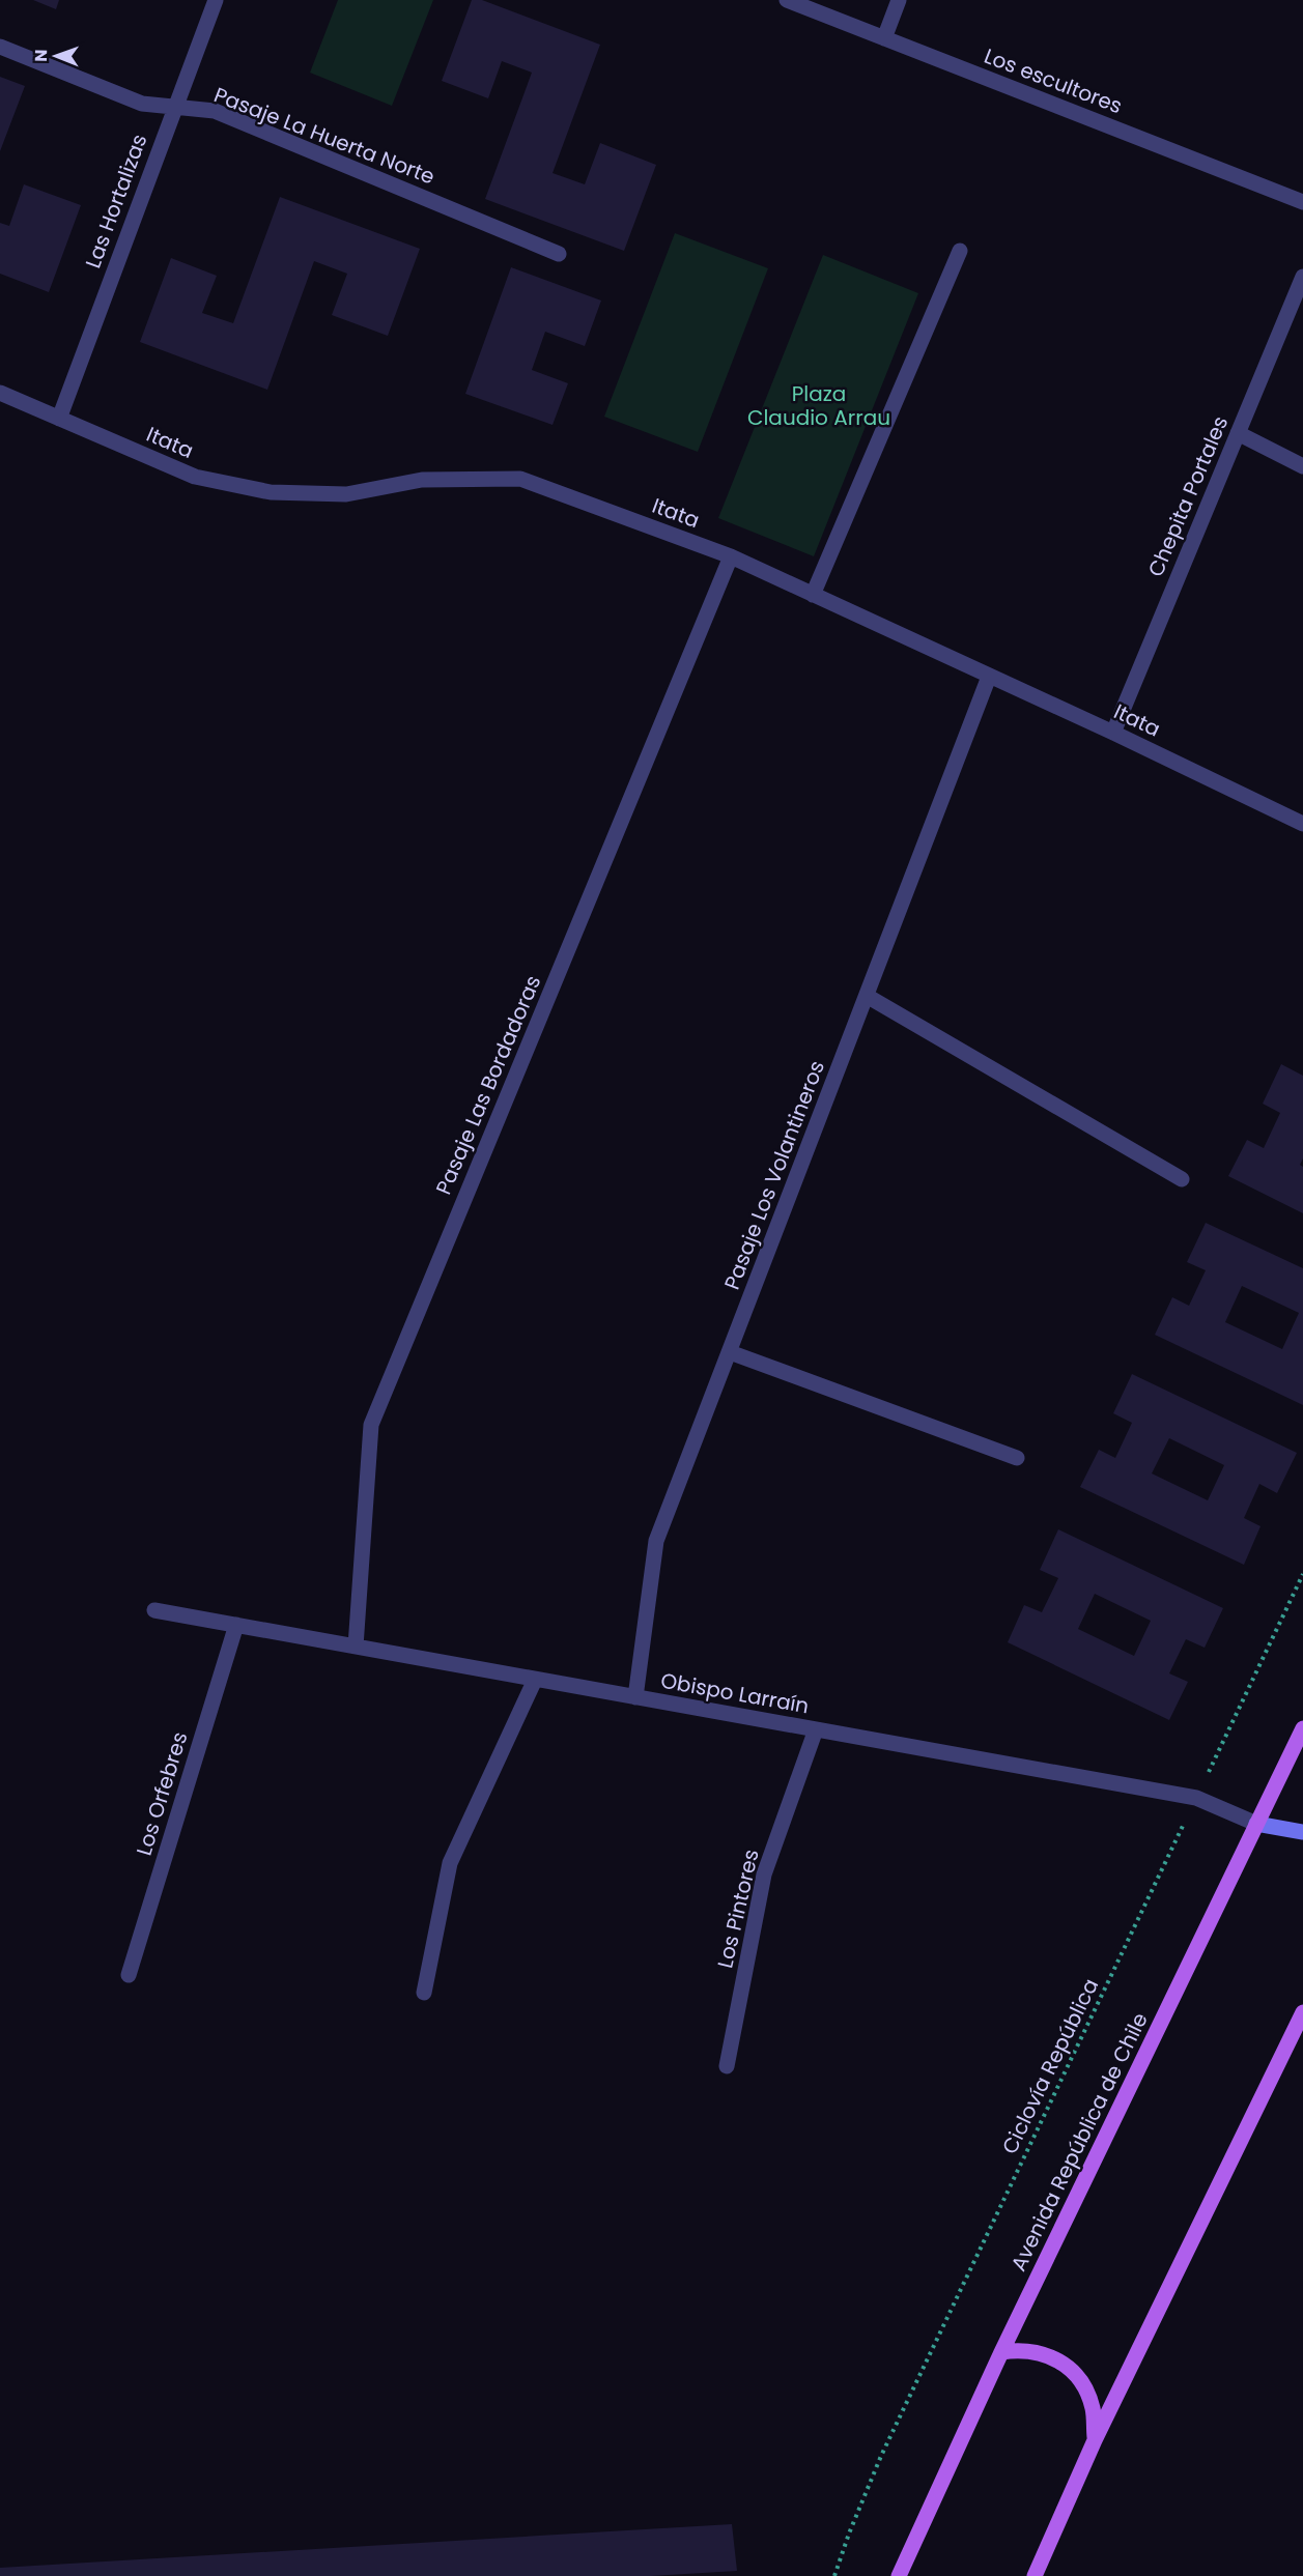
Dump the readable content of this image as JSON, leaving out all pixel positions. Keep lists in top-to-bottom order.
{
  "streets": {
    "main road": ["Avenida República de Chile"],
    "street": [
      "Los escultores",
      "Pasaje La Huerta Norte",
      "Las Hortalizas",
      "Itata",
      "Chepita Portales",
      "Pasaje Las Bordadoras",
      "Pasaje Los Volantineros",
      "Obispo Larraín",
      "Los Orfebres",
      "Los Pintores"
    ],
    "path": ["Ciclovía República"]
  },
  "crossings": [
    ["Pasaje La Huerta Norte", "Las Hortalizas"],
    ["Las Hortalizas", "Itata"],
    ["Itata", "Chepita Portales"],
    ["Itata", "Pasaje Las Bordadoras"],
    ["Itata", "Pasaje Los Volantineros"],
    ["Pasaje Las Bordadoras", "Obispo Larraín"],
    ["Pasaje Los Volantineros", "Obispo Larraín"],
    ["Obispo Larraín", "Los Orfebres"],
    ["Obispo Larraín", "Los Pintores"],
    ["Obispo Larraín", "Ciclovía República"],
    ["Obispo Larraín", "Avenida República de Chile"]
  ],
  "parks": ["Plaza Claudio Arrau"],
  "north": "left"
}
